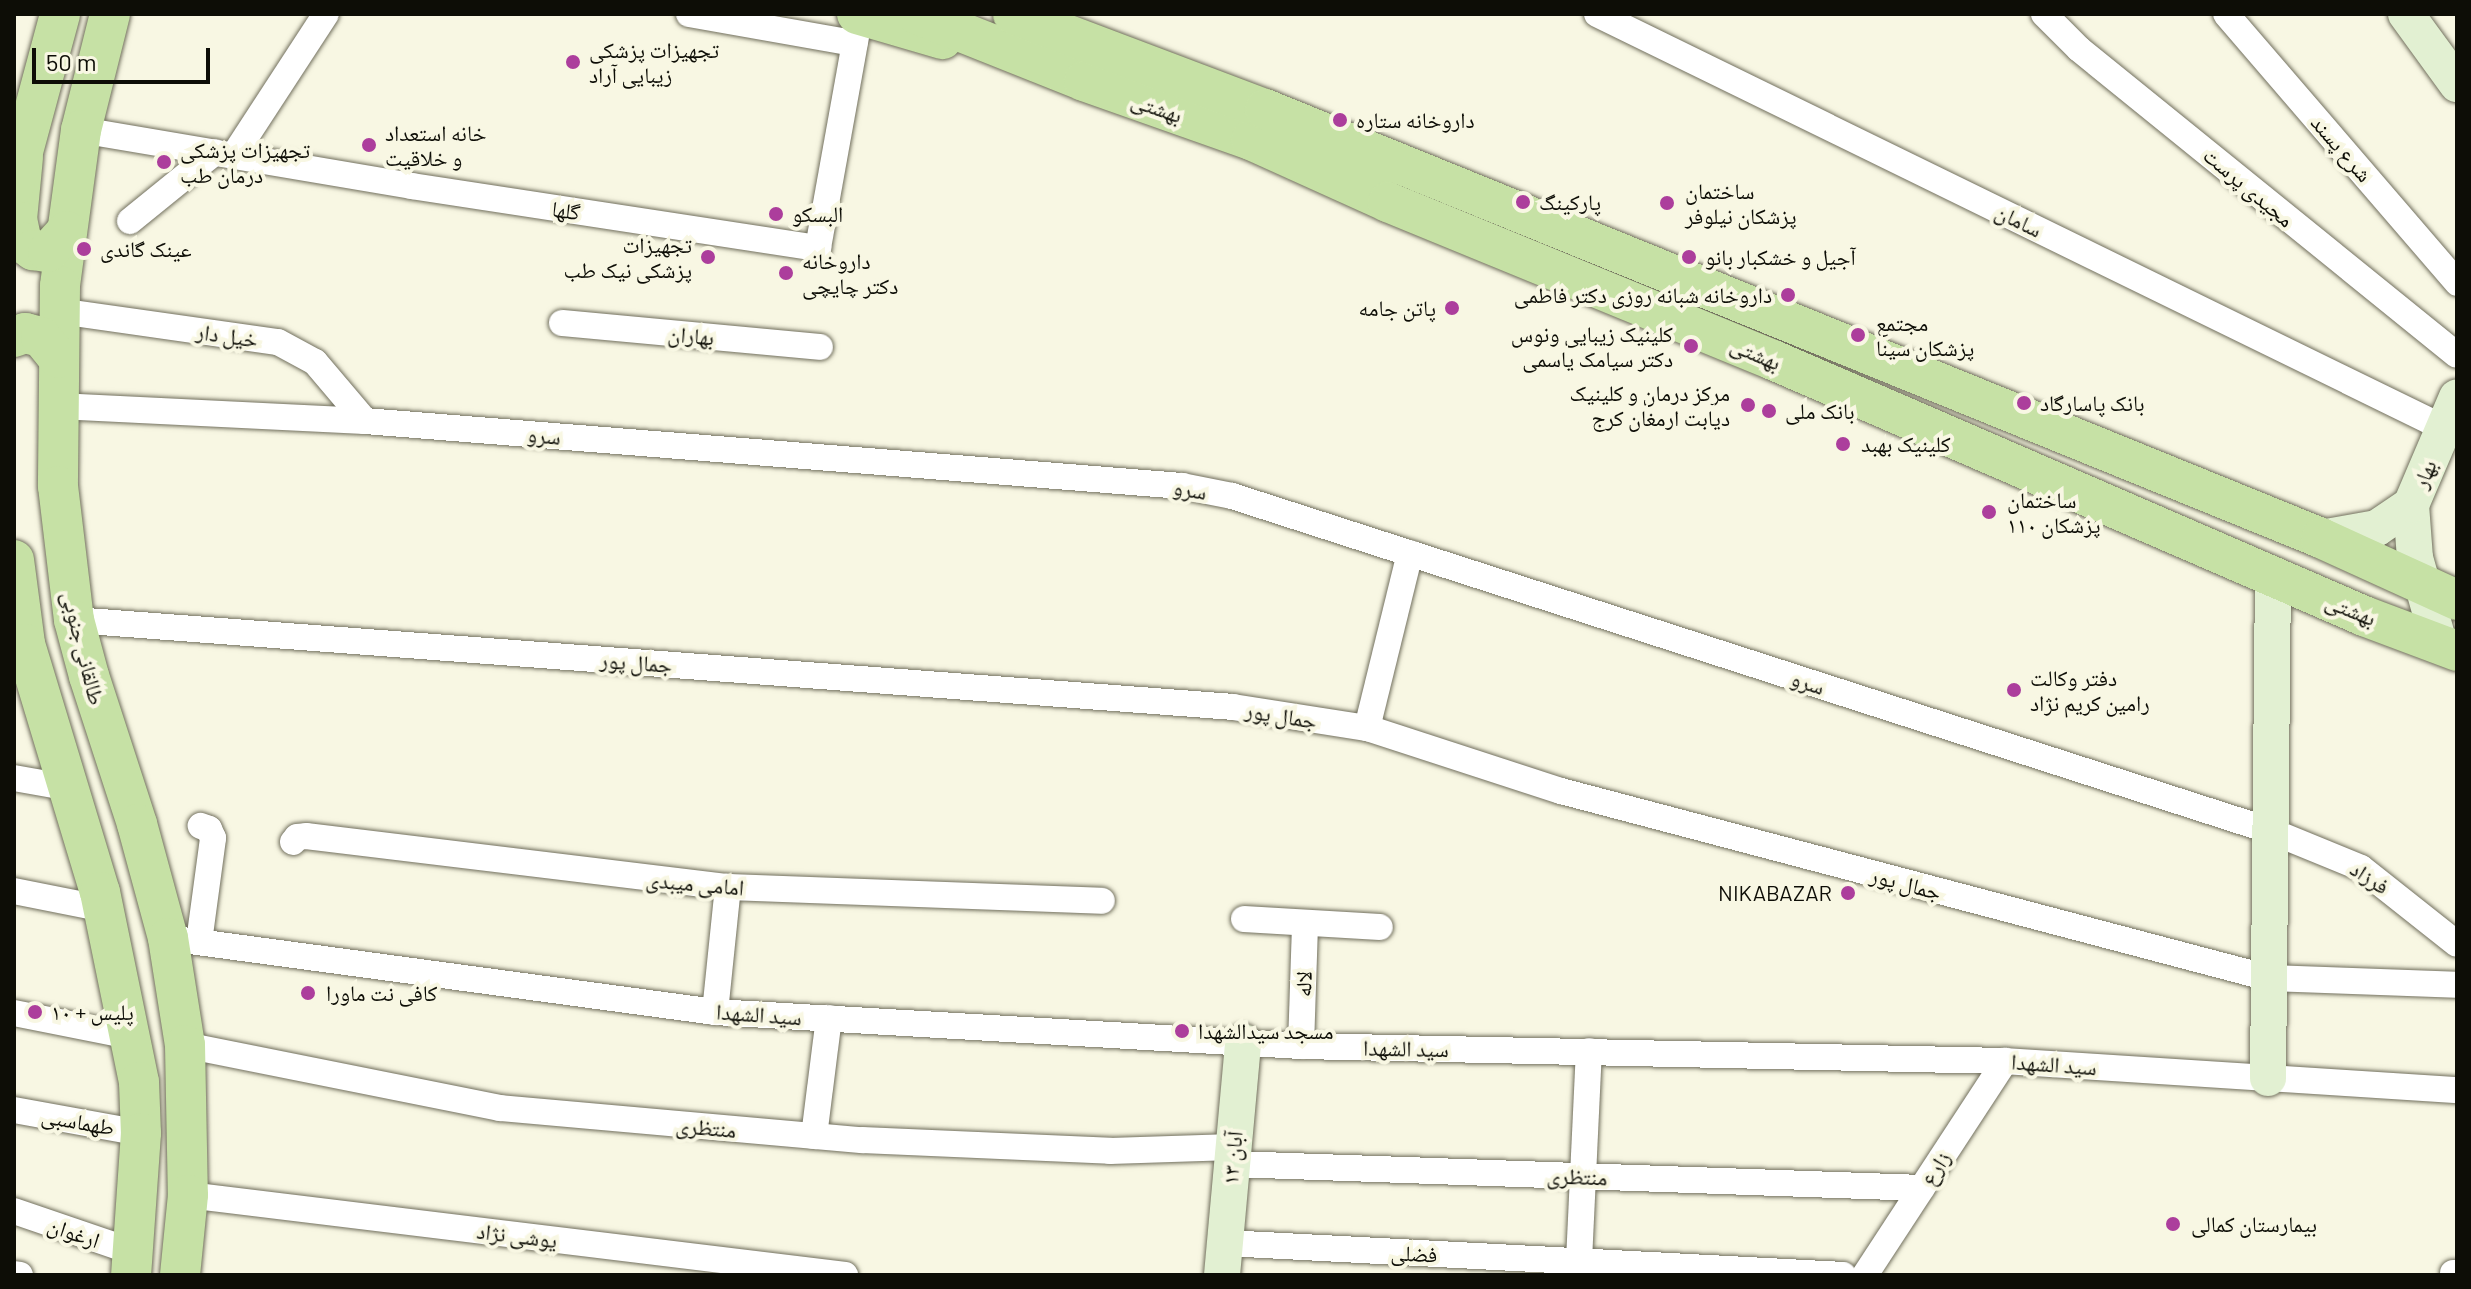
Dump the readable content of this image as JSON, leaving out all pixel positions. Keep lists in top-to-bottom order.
{
  "streets": {
    "main road": ["بهشتى", "طالقانی جنوبی"],
    "street": [
      "شرع پسند",
      "مجیدی پرست",
      "گلها",
      "سامان",
      "خیل دار",
      "بهاران",
      "سرو",
      "بهار",
      "جمال پور",
      "فرزاد",
      "امامی میبدی",
      "لاله",
      "سید الشهدا",
      "طهماسبی",
      "منتظری",
      "۱۳ آبان",
      "زارع",
      "ارغوان",
      "یوشی نژاد",
      "فضلی"
    ]
  },
  "crossings": [
    ["بهشتى", "بهار"],
    ["گلها", "طالقانی جنوبی"],
    ["سامان", "بهار"],
    ["خیل دار", "سرو"],
    ["خیل دار", "طالقانی جنوبی"],
    ["سرو", "طالقانی جنوبی"],
    ["سرو", "فرزاد"],
    ["طالقانی جنوبی", "جمال پور"],
    ["طالقانی جنوبی", "سید الشهدا"],
    ["طالقانی جنوبی", "منتظری"],
    ["طالقانی جنوبی", "یوشی نژاد"],
    ["لاله", "سید الشهدا"],
    ["سید الشهدا", "۱۳ آبان"],
    ["سید الشهدا", "زارع"],
    ["منتظری", "۱۳ آبان"],
    ["منتظری", "زارع"],
    ["۱۳ آبان", "فضلی"]
  ],
  "places": [
    "تجهیزات پزشکی زیبایی آراد",
    "داروخانه ستاره",
    "خانه استعداد و خلاقیت",
    "تجهیزات پزشکی درمان طب",
    "پارکینگ",
    "ساختمان پزشکان نیلوفر",
    "البسکو",
    "عینک گاندی",
    "تجهیزات پزشکی نیک‌ طب",
    "آجیل و خشکبار بانو",
    "داروخانه دکتر چایچی",
    "داروخانه شبانه روزی دکتر فاطمی",
    "پاتن جامه",
    "مجتمع پزشکان سینا",
    "کلینیک زیبایی ونوس دکتر سیامک یاسمی",
    "بانک پاسارگاد",
    "مرکز درمان و کلینیک دیابت ارمغان کرج",
    "بانک ملی",
    "کلینیک بهبد",
    "ساختمان پزشکان ۱۱۰",
    "دفتر وکالت رامین کریم نژاد",
    "NIKABAZAR",
    "کافی نت ماورا",
    "پلیس + ۱۰",
    "مسجد سیدالشهدا",
    "بیمارستان کمالی"
  ],
  "scale_bar": "50 m"
}
